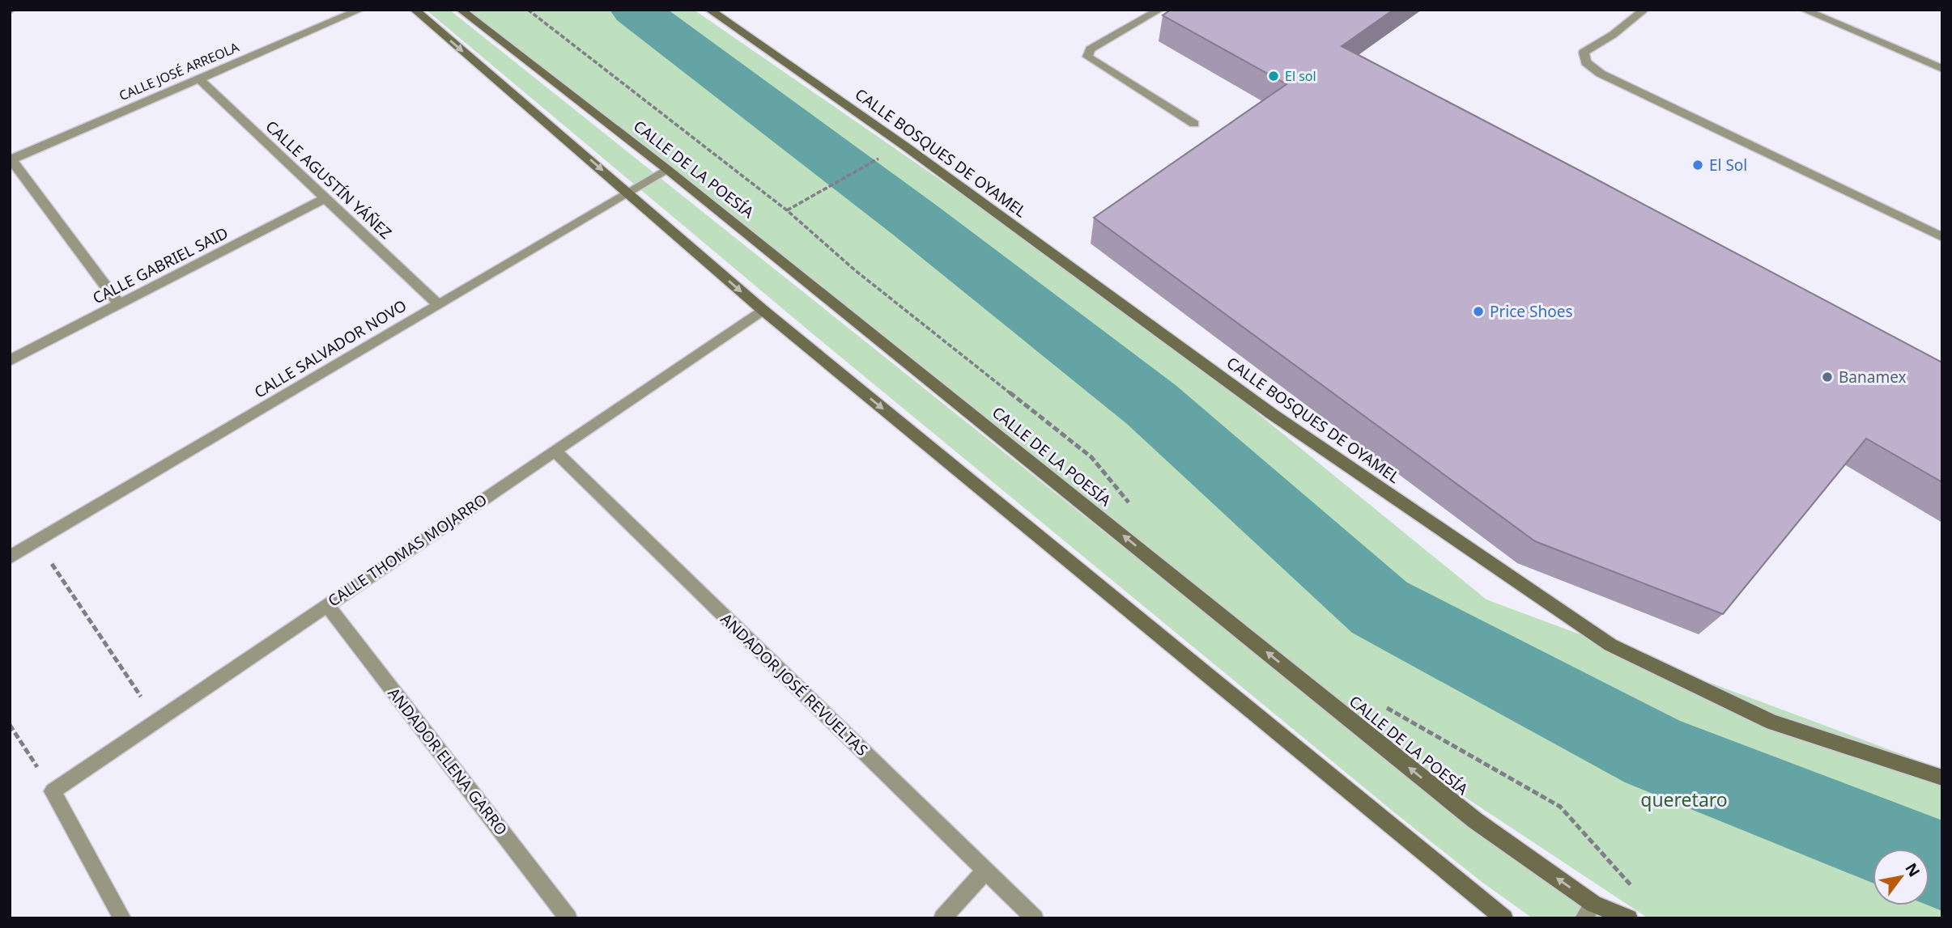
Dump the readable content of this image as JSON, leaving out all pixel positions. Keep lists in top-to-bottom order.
{
  "streets": {
    "street": [
      "CALLE JOSÉ ARREOLA",
      "CALLE BOSQUES DE OYAMEL",
      "CALLE DE LA POESÍA",
      "CALLE AGUSTÍN YÁÑEZ",
      "CALLE GABRIEL SAID",
      "CALLE SALVADOR NOVO",
      "CALLE THOMAS MOJARRO",
      "ANDADOR JOSÉ REVUELTAS",
      "ANDADOR ELENA GARRO"
    ]
  },
  "crossings": [
    ["CALLE JOSÉ ARREOLA", "CALLE AGUSTÍN YÁÑEZ"],
    ["CALLE DE LA POESÍA", "CALLE SALVADOR NOVO"],
    ["CALLE AGUSTÍN YÁÑEZ", "CALLE GABRIEL SAID"],
    ["CALLE AGUSTÍN YÁÑEZ", "CALLE SALVADOR NOVO"],
    ["CALLE THOMAS MOJARRO", "ANDADOR JOSÉ REVUELTAS"],
    ["CALLE THOMAS MOJARRO", "ANDADOR ELENA GARRO"]
  ],
  "parks": ["queretaro"],
  "places": [
    "El sol",
    "El Sol",
    "Price Shoes",
    "Banamex"
  ],
  "north": "top right"
}
